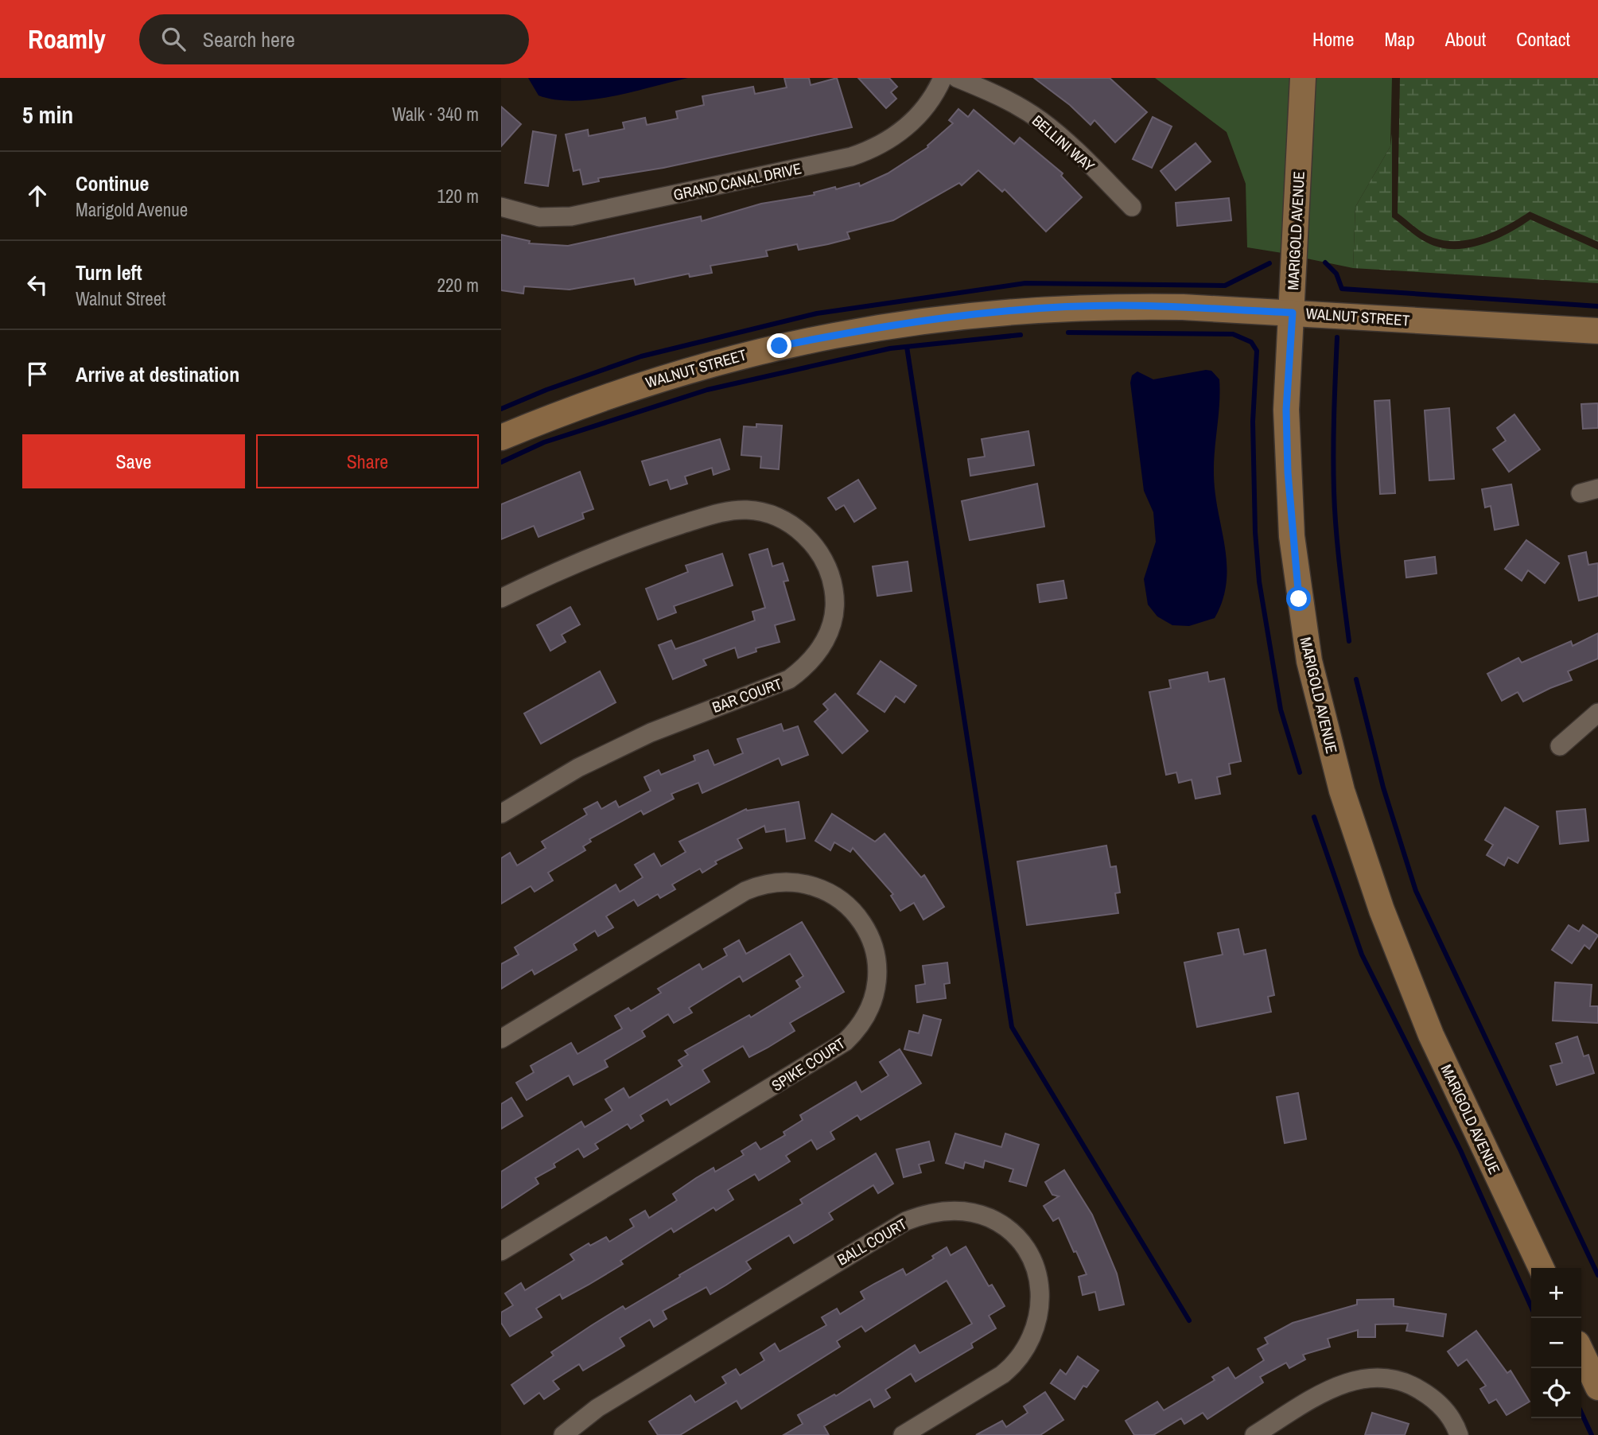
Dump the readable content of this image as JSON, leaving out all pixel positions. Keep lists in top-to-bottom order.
{
  "streets": {
    "main road": ["MARIGOLD AVENUE", "WALNUT STREET"],
    "street": [
      "BELLINI WAY",
      "GRAND CANAL DRIVE",
      "BAR COURT",
      "SPIKE COURT",
      "BALL COURT"
    ]
  },
  "crossings": [
    ["MARIGOLD AVENUE", "WALNUT STREET"]
  ],
  "page": {
    "header": "Roamly",
    "search": "Search here",
    "nav": [
      "Home",
      "Map",
      "About",
      "Contact"
    ],
    "heading": ["5 min", "Walk · 340 m"],
    "list": [
      ["Continue", "Marigold Avenue", "120 m"],
      ["Turn left", "Walnut Street", "220 m"],
      "Arrive at destination"
    ],
    "buttons": ["Save", "Share"],
    "map_buttons": ["+", "−"]
  }
}
